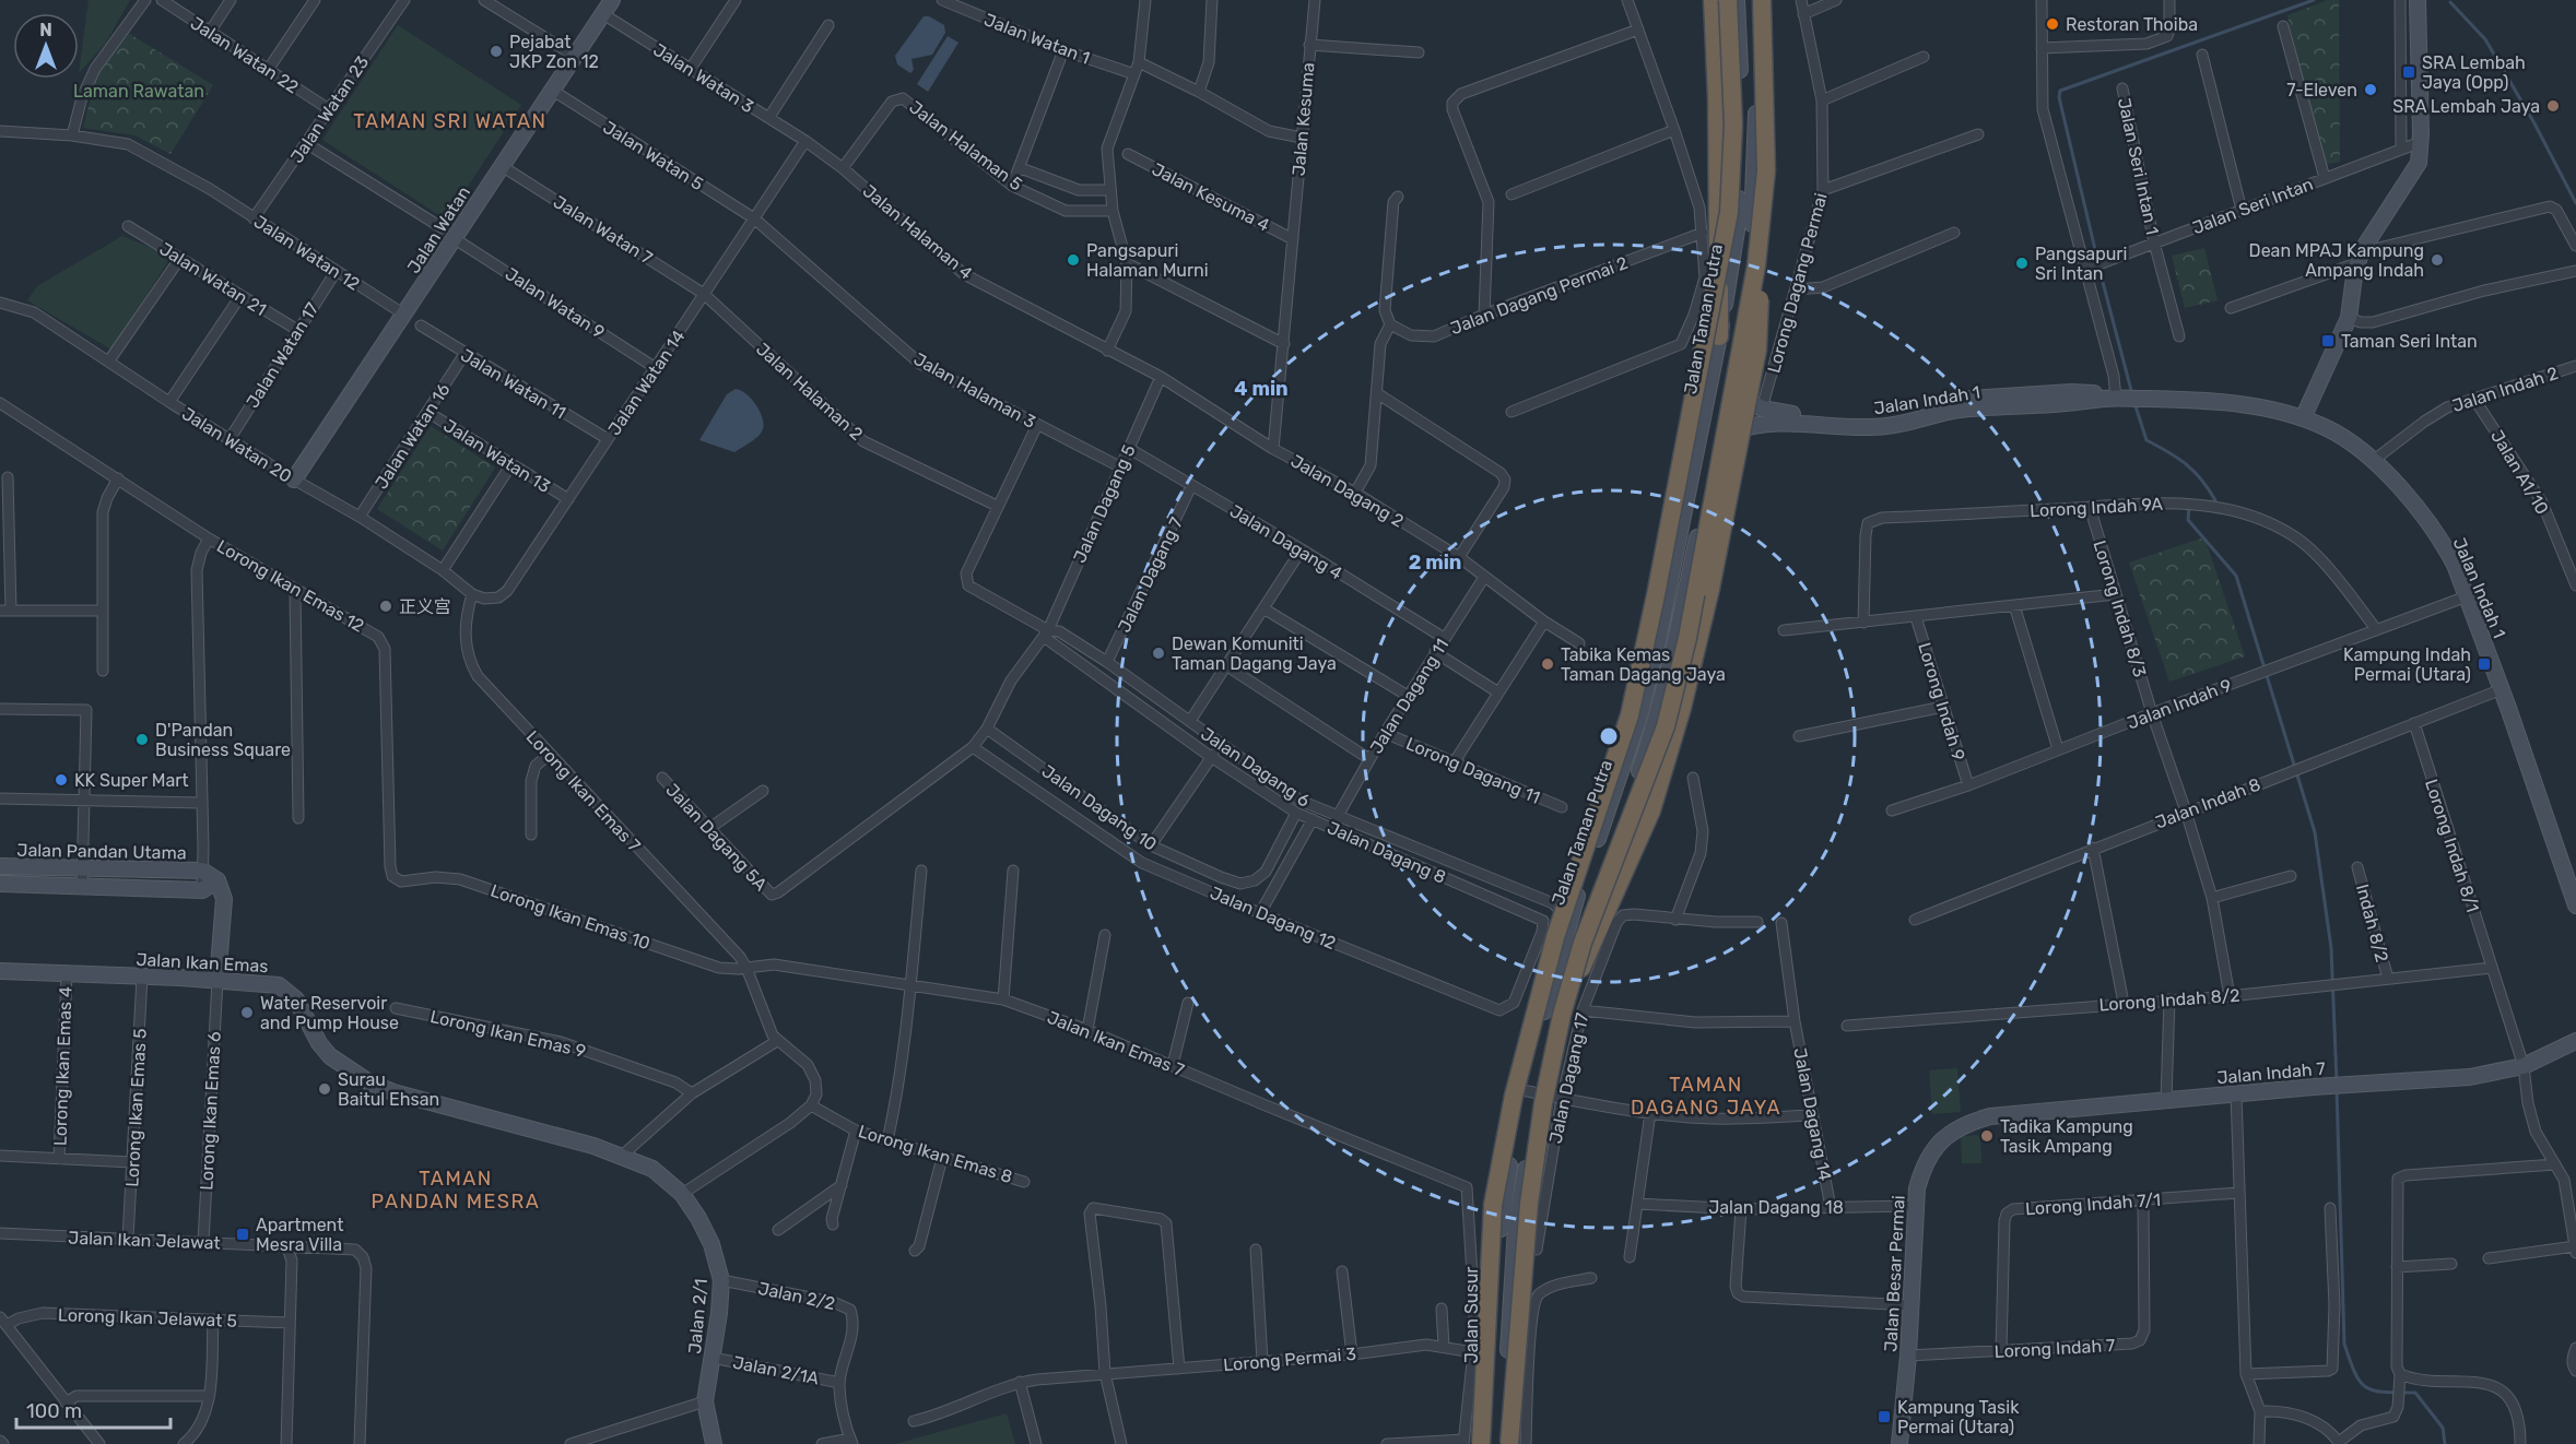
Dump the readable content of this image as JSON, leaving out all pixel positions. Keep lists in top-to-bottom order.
{
  "streets": {
    "street": [
      "Jalan Watan 1",
      "Jalan Watan 22",
      "Jalan Watan 3",
      "Jalan Watan 23",
      "Jalan Kesuma",
      "Jalan Halaman 5",
      "Jalan Watan 5",
      "Jalan Seri Intan 1",
      "Jalan Kesuma 4",
      "Jalan Seri Intan",
      "Jalan Watan",
      "Jalan Watan 7",
      "Jalan Halaman 4",
      "Jalan Watan 12",
      "Jalan Watan 21",
      "Lorong Dagang Permai",
      "Jalan Dagang Permai 2",
      "Jalan Watan 9",
      "Jalan Taman Putra",
      "Jalan Watan 17",
      "Jalan Watan 14",
      "Jalan Watan 11",
      "Jalan Indah 2",
      "Jalan Halaman 3",
      "Jalan Halaman 2",
      "Jalan Indah 1",
      "Jalan Watan 16",
      "Jalan Watan 20",
      "Jalan Watan 13",
      "Jalan A1/10",
      "Jalan Dagang 2",
      "Jalan Dagang 5",
      "Lorong Indah 9A",
      "Jalan Dagang 4",
      "Jalan Dagang 7",
      "Lorong Ikan Emas 12",
      "Lorong Indah 8/3",
      "Jalan Dagang 11",
      "Lorong Indah 9",
      "Jalan Indah 9",
      "Jalan Dagang 6",
      "Lorong Dagang 11",
      "Lorong Ikan Emas 7",
      "Jalan Indah 8",
      "Jalan Dagang 10",
      "Jalan Dagang 5A",
      "Lorong Indah 8/1",
      "Jalan Pandan Utama",
      "Jalan Dagang 8",
      "Lorong Ikan Emas 10",
      "Jalan Dagang 12",
      "Indah 8/2",
      "Jalan Ikan Emas",
      "Lorong Indah 8/2",
      "Lorong Ikan Emas 9",
      "Jalan Ikan Emas 7",
      "Lorong Ikan Emas 4",
      "Jalan Indah 7",
      "Jalan Dagang 17",
      "Lorong Ikan Emas 5",
      "Lorong Ikan Emas 6",
      "Jalan Dagang 14",
      "Lorong Ikan Emas 8",
      "Lorong Indah 7/1",
      "Jalan Dagang 18",
      "Jalan Ikan Jelawat",
      "Jalan Besar Permai",
      "Jalan 2/2",
      "Jalan Susur",
      "Jalan 2/1",
      "Lorong Ikan Jelawat 5",
      "Lorong Indah 7",
      "Lorong Permai 3",
      "Jalan 2/1A"
    ]
  },
  "crossings": [
    ["Jalan Watan 22", "Jalan Watan 23"],
    ["Jalan Watan 3", "Jalan Watan"],
    ["Jalan Watan 3", "Jalan Halaman 4"],
    ["Jalan Watan 3", "Jalan Watan 14"],
    ["Jalan Watan 23", "Jalan Watan 12"],
    ["Jalan Watan 23", "Jalan Watan 9"],
    ["Jalan Kesuma", "Jalan Kesuma 4"],
    ["Jalan Kesuma", "Jalan Dagang 2"],
    ["Jalan Halaman 5", "Jalan Halaman 4"],
    ["Jalan Watan 5", "Jalan Watan"],
    ["Jalan Watan 5", "Jalan Watan 14"],
    ["Jalan Watan 5", "Jalan Halaman 3"],
    ["Jalan Seri Intan 1", "Jalan Seri Intan"],
    ["Jalan Watan", "Jalan Watan 7"],
    ["Jalan Watan", "Jalan Watan 12"],
    ["Jalan Watan", "Jalan Watan 9"],
    ["Jalan Watan", "Jalan Watan 20"],
    ["Jalan Watan 7", "Jalan Watan 14"],
    ["Jalan Watan 7", "Jalan Halaman 2"],
    ["Jalan Halaman 4", "Jalan Watan 14"],
    ["Jalan Halaman 4", "Jalan Dagang 2"],
    ["Jalan Watan 12", "Jalan Watan 17"],
    ["Jalan Watan 21", "Jalan Watan 17"],
    ["Lorong Dagang Permai", "Jalan Indah 1"],
    ["Jalan Watan 9", "Jalan Watan 14"],
    ["Jalan Taman Putra", "Jalan Indah 1"],
    ["Jalan Watan 17", "Jalan Watan 20"],
    ["Jalan Watan 14", "Jalan Watan 11"],
    ["Jalan Watan 14", "Jalan Halaman 3"],
    ["Jalan Watan 14", "Jalan Halaman 2"],
    ["Jalan Watan 14", "Jalan Watan 20"],
    ["Jalan Watan 14", "Jalan Watan 13"],
    ["Jalan Watan 14", "Lorong Ikan Emas 7"],
    ["Jalan Watan 11", "Jalan Watan 16"],
    ["Jalan Indah 2", "Jalan Indah 1"],
    ["Jalan Indah 2", "Jalan A1/10"],
    ["Jalan Halaman 3", "Jalan Dagang 5"],
    ["Jalan Indah 1", "Jalan Indah 9"],
    ["Jalan Indah 1", "Jalan Indah 8"],
    ["Jalan Watan 16", "Jalan Watan 20"],
    ["Jalan Watan 16", "Jalan Watan 13"],
    ["Jalan Watan 20", "Lorong Ikan Emas 7"],
    ["Jalan Dagang 2", "Jalan Dagang 5"],
    ["Jalan Dagang 2", "Jalan Dagang 11"],
    ["Jalan Dagang 5", "Jalan Dagang 4"],
    ["Jalan Dagang 5", "Jalan Dagang 6"],
    ["Jalan Dagang 5", "Jalan Dagang 8"],
    ["Lorong Indah 9A", "Lorong Indah 8/3"],
    ["Lorong Indah 9A", "Lorong Indah 9"],
    ["Lorong Indah 9A", "Jalan Indah 9"],
    ["Jalan Dagang 4", "Jalan Dagang 7"],
    ["Jalan Dagang 4", "Jalan Dagang 11"],
    ["Jalan Dagang 7", "Jalan Dagang 6"],
    ["Lorong Ikan Emas 12", "Lorong Ikan Emas 10"],
    ["Lorong Indah 8/3", "Lorong Indah 9"],
    ["Lorong Indah 8/3", "Jalan Indah 9"],
    ["Lorong Indah 8/3", "Jalan Indah 8"],
    ["Lorong Indah 8/3", "Lorong Indah 8/2"],
    ["Jalan Dagang 11", "Jalan Dagang 6"],
    ["Jalan Dagang 11", "Lorong Dagang 11"],
    ["Lorong Indah 9", "Jalan Indah 9"],
    ["Jalan Dagang 6", "Jalan Dagang 8"],
    ["Lorong Ikan Emas 7", "Lorong Ikan Emas 10"],
    ["Lorong Ikan Emas 7", "Jalan Ikan Emas 7"],
    ["Jalan Indah 8", "Lorong Indah 8/1"],
    ["Jalan Dagang 10", "Jalan Dagang 8"],
    ["Jalan Dagang 5A", "Jalan Dagang 12"],
    ["Lorong Indah 8/1", "Lorong Indah 8/2"],
    ["Lorong Indah 8/1", "Jalan Indah 7"],
    ["Jalan Dagang 8", "Jalan Dagang 12"],
    ["Lorong Ikan Emas 10", "Jalan Ikan Emas 7"],
    ["Indah 8/2", "Lorong Indah 8/2"],
    ["Jalan Ikan Emas", "Lorong Ikan Emas 4"],
    ["Jalan Ikan Emas", "Lorong Ikan Emas 5"],
    ["Jalan Ikan Emas", "Lorong Ikan Emas 6"],
    ["Jalan Ikan Emas", "Jalan 2/1"],
    ["Jalan Ikan Emas 7", "Jalan Susur"],
    ["Lorong Ikan Emas 4", "Lorong Ikan Emas 5"],
    ["Jalan Indah 7", "Jalan Besar Permai"],
    ["Lorong Ikan Emas 5", "Jalan Ikan Jelawat"],
    ["Lorong Ikan Emas 6", "Jalan Ikan Jelawat"],
    ["Jalan Dagang 14", "Jalan Dagang 18"],
    ["Lorong Indah 7/1", "Lorong Indah 7"],
    ["Jalan Dagang 18", "Jalan Besar Permai"],
    ["Jalan Besar Permai", "Lorong Indah 7"],
    ["Jalan 2/2", "Jalan 2/1"],
    ["Jalan 2/2", "Jalan 2/1A"],
    ["Jalan Susur", "Lorong Permai 3"],
    ["Jalan 2/1", "Jalan 2/1A"]
  ],
  "districts": ["TAMAN SRI WATAN", "TAMAN DAGANG JAYA", "TAMAN PANDAN MESRA"],
  "parks": ["Laman Rawatan"],
  "places": {
    "other": [
      "Restoran Thoiba",
      "Pejabat JKP Zon 12",
      "7-Eleven",
      "SRA Lembah Jaya",
      "Pangsapuri Halaman Murni",
      "Dean MPAJ Kampung Ampang Indah",
      "Pangsapuri Sri Intan",
      "正义宫",
      "Dewan Komuniti Taman Dagang Jaya",
      "Tabika Kemas Taman Dagang Jaya",
      "D'Pandan Business Square",
      "KK Super Mart",
      "Water Reservoir and Pump House",
      "Surau Baitul Ehsan",
      "Tadika Kampung Tasik Ampang"
    ],
    "transit": [
      "SRA Lembah Jaya (Opp)",
      "Taman Seri Intan",
      "Kampung Indah Permai (Utara)",
      "Apartment Mesra Villa",
      "Kampung Tasik Permai (Utara)"
    ]
  },
  "scale_bar": "100 m",
  "north": "top",
  "rings": ["4 min", "2 min"]
}
